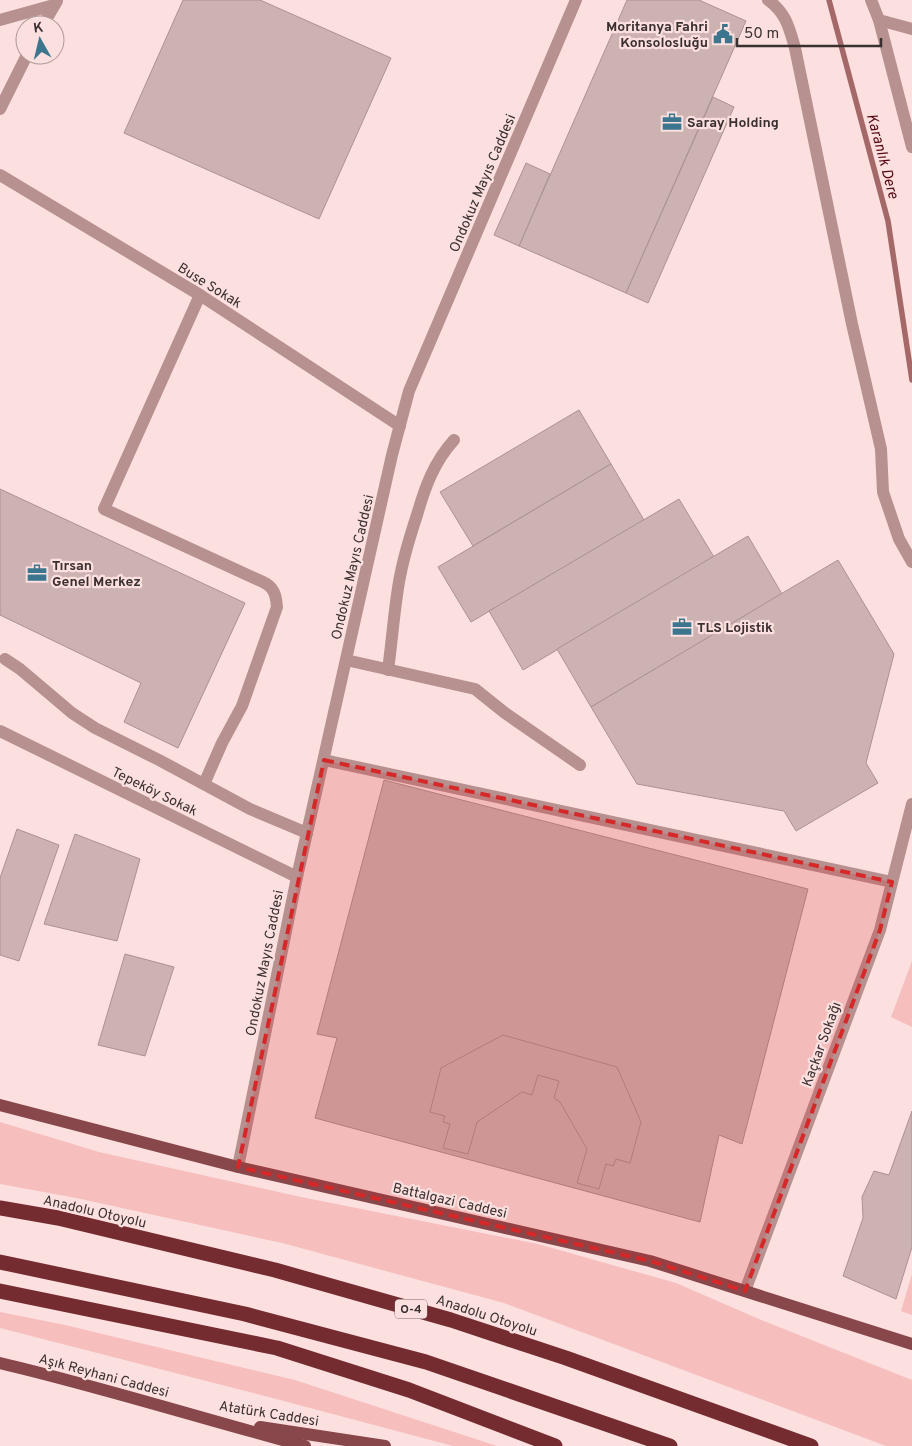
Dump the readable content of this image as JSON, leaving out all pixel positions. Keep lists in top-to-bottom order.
{
  "streets": {
    "highway": ["Anadolu Otoyolu", "O-4"],
    "main road": ["Battalgazi Caddesi", "Aşık Reyhani Caddesi", "Atatürk Caddesi"],
    "street": [
      "Ondokuz Mayıs Caddesi",
      "Buse Sokak",
      "Tepeköy Sokak",
      "Kaçkar Sokağı"
    ]
  },
  "crossings": [
    ["Ondokuz Mayıs Caddesi", "Buse Sokak"],
    ["Ondokuz Mayıs Caddesi", "Tepeköy Sokak"],
    ["Ondokuz Mayıs Caddesi", "Battalgazi Caddesi"],
    ["Kaçkar Sokağı", "Battalgazi Caddesi"],
    ["Aşık Reyhani Caddesi", "Atatürk Caddesi"]
  ],
  "water": ["Karanlık Dere"],
  "places": {
    "public building": ["Moritanya Fahri Konsolosluğu"],
    "office": ["Saray Holding", "Tırsan Genel Merkez", "TLS Lojistik"]
  },
  "scale_bar": "50 m",
  "north": "top"
}
